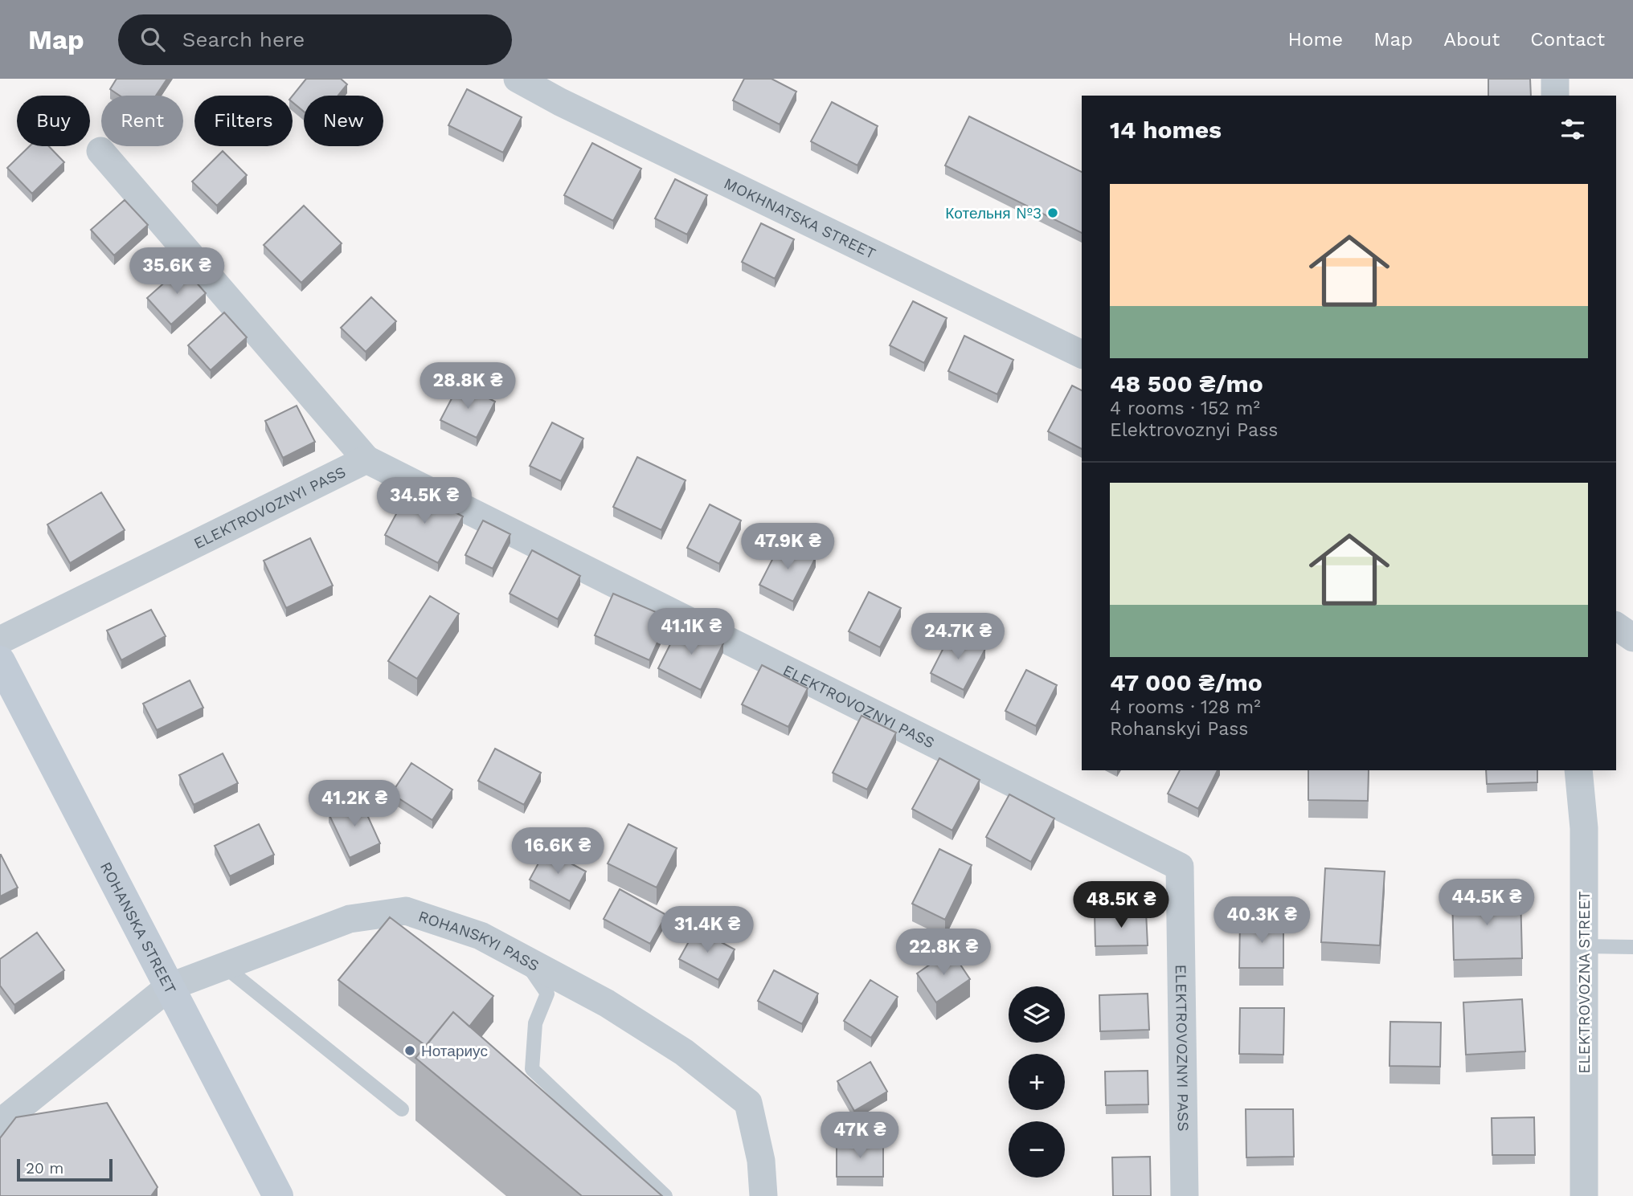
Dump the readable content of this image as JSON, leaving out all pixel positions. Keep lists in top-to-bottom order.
{
  "streets": {
    "main road": ["ROHANSKA STREET"],
    "street": [
      "MOKHNATSKA STREET",
      "ELEKTROVOZNYI PASS",
      "ROHANSKYI PASS",
      "ELEKTROVOZNA STREET"
    ]
  },
  "crossings": [
    ["ROHANSKA STREET", "ROHANSKYI PASS"]
  ],
  "places": ["Котельня №3", "Нотариус"],
  "scale_bar": "20 m",
  "page": {
    "header": "Map",
    "search": "Search here",
    "nav": [
      "Home",
      "Map",
      "About",
      "Contact"
    ],
    "chip": [
      "Buy",
      "Rent",
      "Filters",
      "New"
    ],
    "heading": "14 homes",
    "list": [
      {
        "name": "48 500 ₴/mo",
        "note": "4 rooms · 152 m² · Elektrovoznyi Pass"
      },
      {
        "name": "47 000 ₴/mo",
        "note": "4 rooms · 128 m² · Rohanskyi Pass"
      }
    ],
    "price": [
      "35.6K ₴",
      "28.8K ₴",
      "34.5K ₴",
      "47.9K ₴",
      "41.1K ₴",
      "24.7K ₴",
      "41.2K ₴",
      "16.6K ₴",
      "44.5K ₴",
      "48.5K ₴",
      "40.3K ₴",
      "31.4K ₴",
      "22.8K ₴",
      "47K ₴"
    ],
    "map_buttons": ["+", "−"],
    "scale": "20 m"
  }
}
